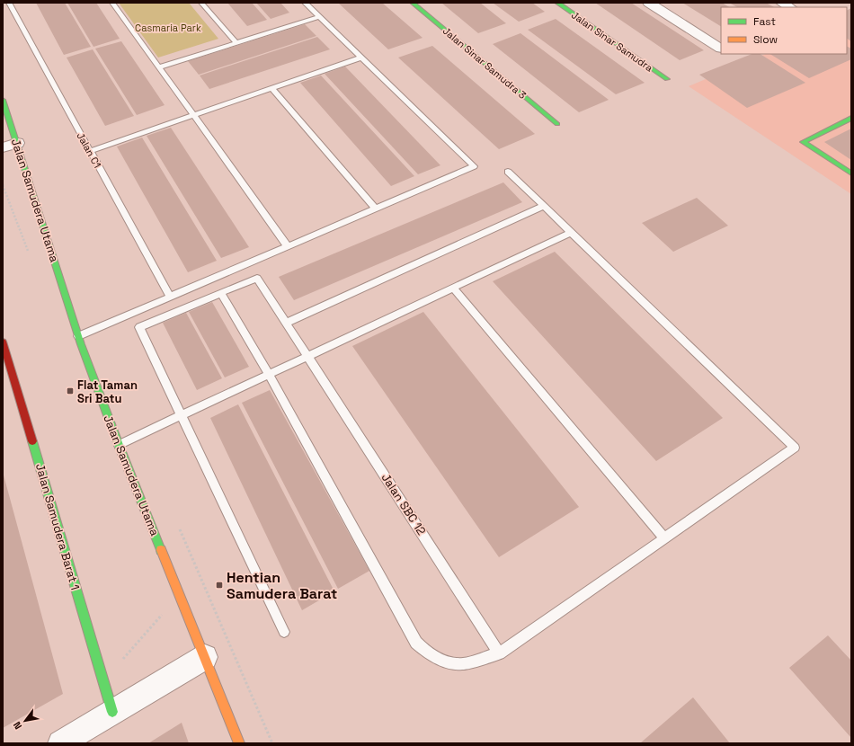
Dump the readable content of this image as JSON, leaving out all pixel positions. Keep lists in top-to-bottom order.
{
  "streets": {
    "street": [
      "Jalan Sinar Samudra",
      "Jalan Sinar Samudra 3",
      "Jalan Samudera Utama",
      "Jalan Samudera Barat 1"
    ],
    "lane": ["Jalan C1", "Jalan SBC 12"]
  },
  "parks": ["Casmaria Park"],
  "places": {
    "transit": ["Flat Taman Sri Batu", "Hentian Samudera Barat"]
  },
  "legend": ["Fast", "Slow"],
  "north": "bottom left"
}
